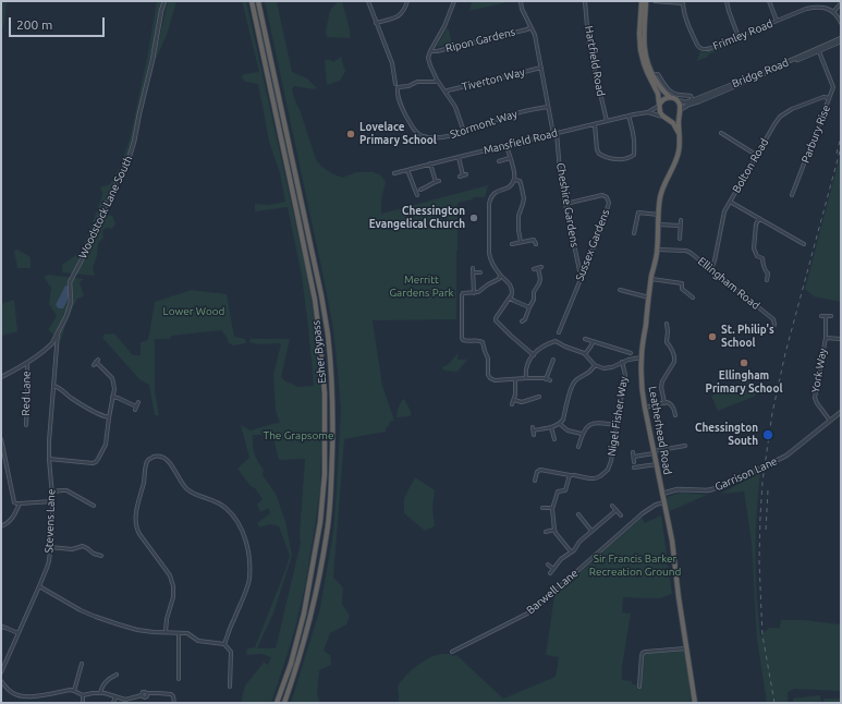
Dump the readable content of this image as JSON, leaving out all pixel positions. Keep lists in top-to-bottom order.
{
  "streets": {
    "highway": ["Esher Bypass", "Leatherhead Road"],
    "street": [
      "Frimley Road",
      "Ripon Gardens",
      "Hartfield Road",
      "Bridge Road",
      "Tiverton Way",
      "Stormont Way",
      "Parbury Rise",
      "Mansfield Road",
      "Bolton Road",
      "Cheshire Gardens",
      "Woodstock Lane South",
      "Sussex Gardens",
      "Ellingham Road",
      "York Way",
      "Red Lane",
      "Nigel Fisher Way",
      "Garrison Lane",
      "Stevens Lane",
      "Barwell Lane"
    ]
  },
  "crossings": [
    ["Ripon Gardens", "Cheshire Gardens"],
    ["Hartfield Road", "Mansfield Road"],
    ["Bridge Road", "Parbury Rise"],
    ["Bridge Road", "Mansfield Road"],
    ["Bridge Road", "Leatherhead Road"],
    ["Tiverton Way", "Cheshire Gardens"],
    ["Stormont Way", "Cheshire Gardens"],
    ["Parbury Rise", "Bolton Road"],
    ["Mansfield Road", "Cheshire Gardens"],
    ["Mansfield Road", "Leatherhead Road"],
    ["Bolton Road", "Ellingham Road"],
    ["Cheshire Gardens", "Sussex Gardens"],
    ["Woodstock Lane South", "Red Lane"],
    ["Woodstock Lane South", "Stevens Lane"],
    ["Ellingham Road", "Leatherhead Road"],
    ["York Way", "Garrison Lane"],
    ["Red Lane", "Stevens Lane"],
    ["Leatherhead Road", "Garrison Lane"],
    ["Leatherhead Road", "Barwell Lane"]
  ],
  "parks": [
    "Merritt Gardens Park",
    "Lower Wood",
    "The Grapsome",
    "Sir Francis Barker Recreation Ground"
  ],
  "places": [
    "Lovelace Primary School",
    "Chessington Evangelical Church",
    "St. Philip's School",
    "Ellingham Primary School",
    "Chessington South"
  ],
  "scale_bar": "200 m"
}
